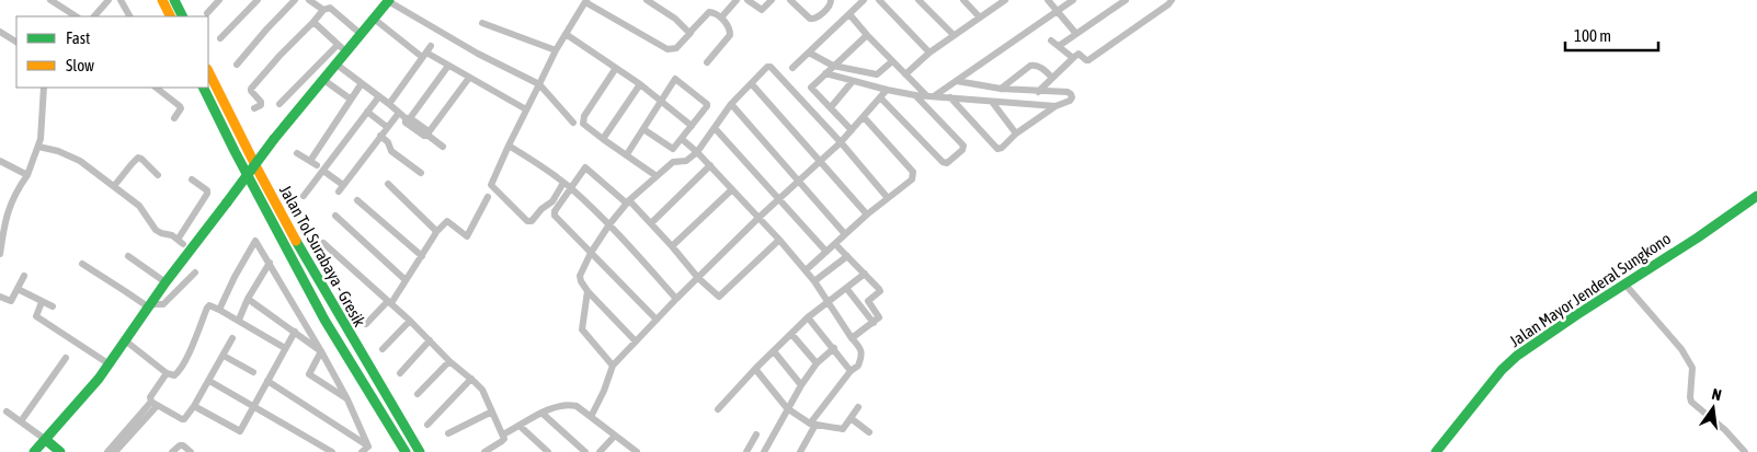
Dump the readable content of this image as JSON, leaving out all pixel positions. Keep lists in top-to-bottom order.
{
  "streets": {
    "main road": ["Jalan Tol Surabaya - Gresik", "Jalan Mayor Jenderal Sungkono"]
  },
  "legend": ["Fast", "Slow"],
  "scale_bar": "100 m",
  "north": "top"
}
